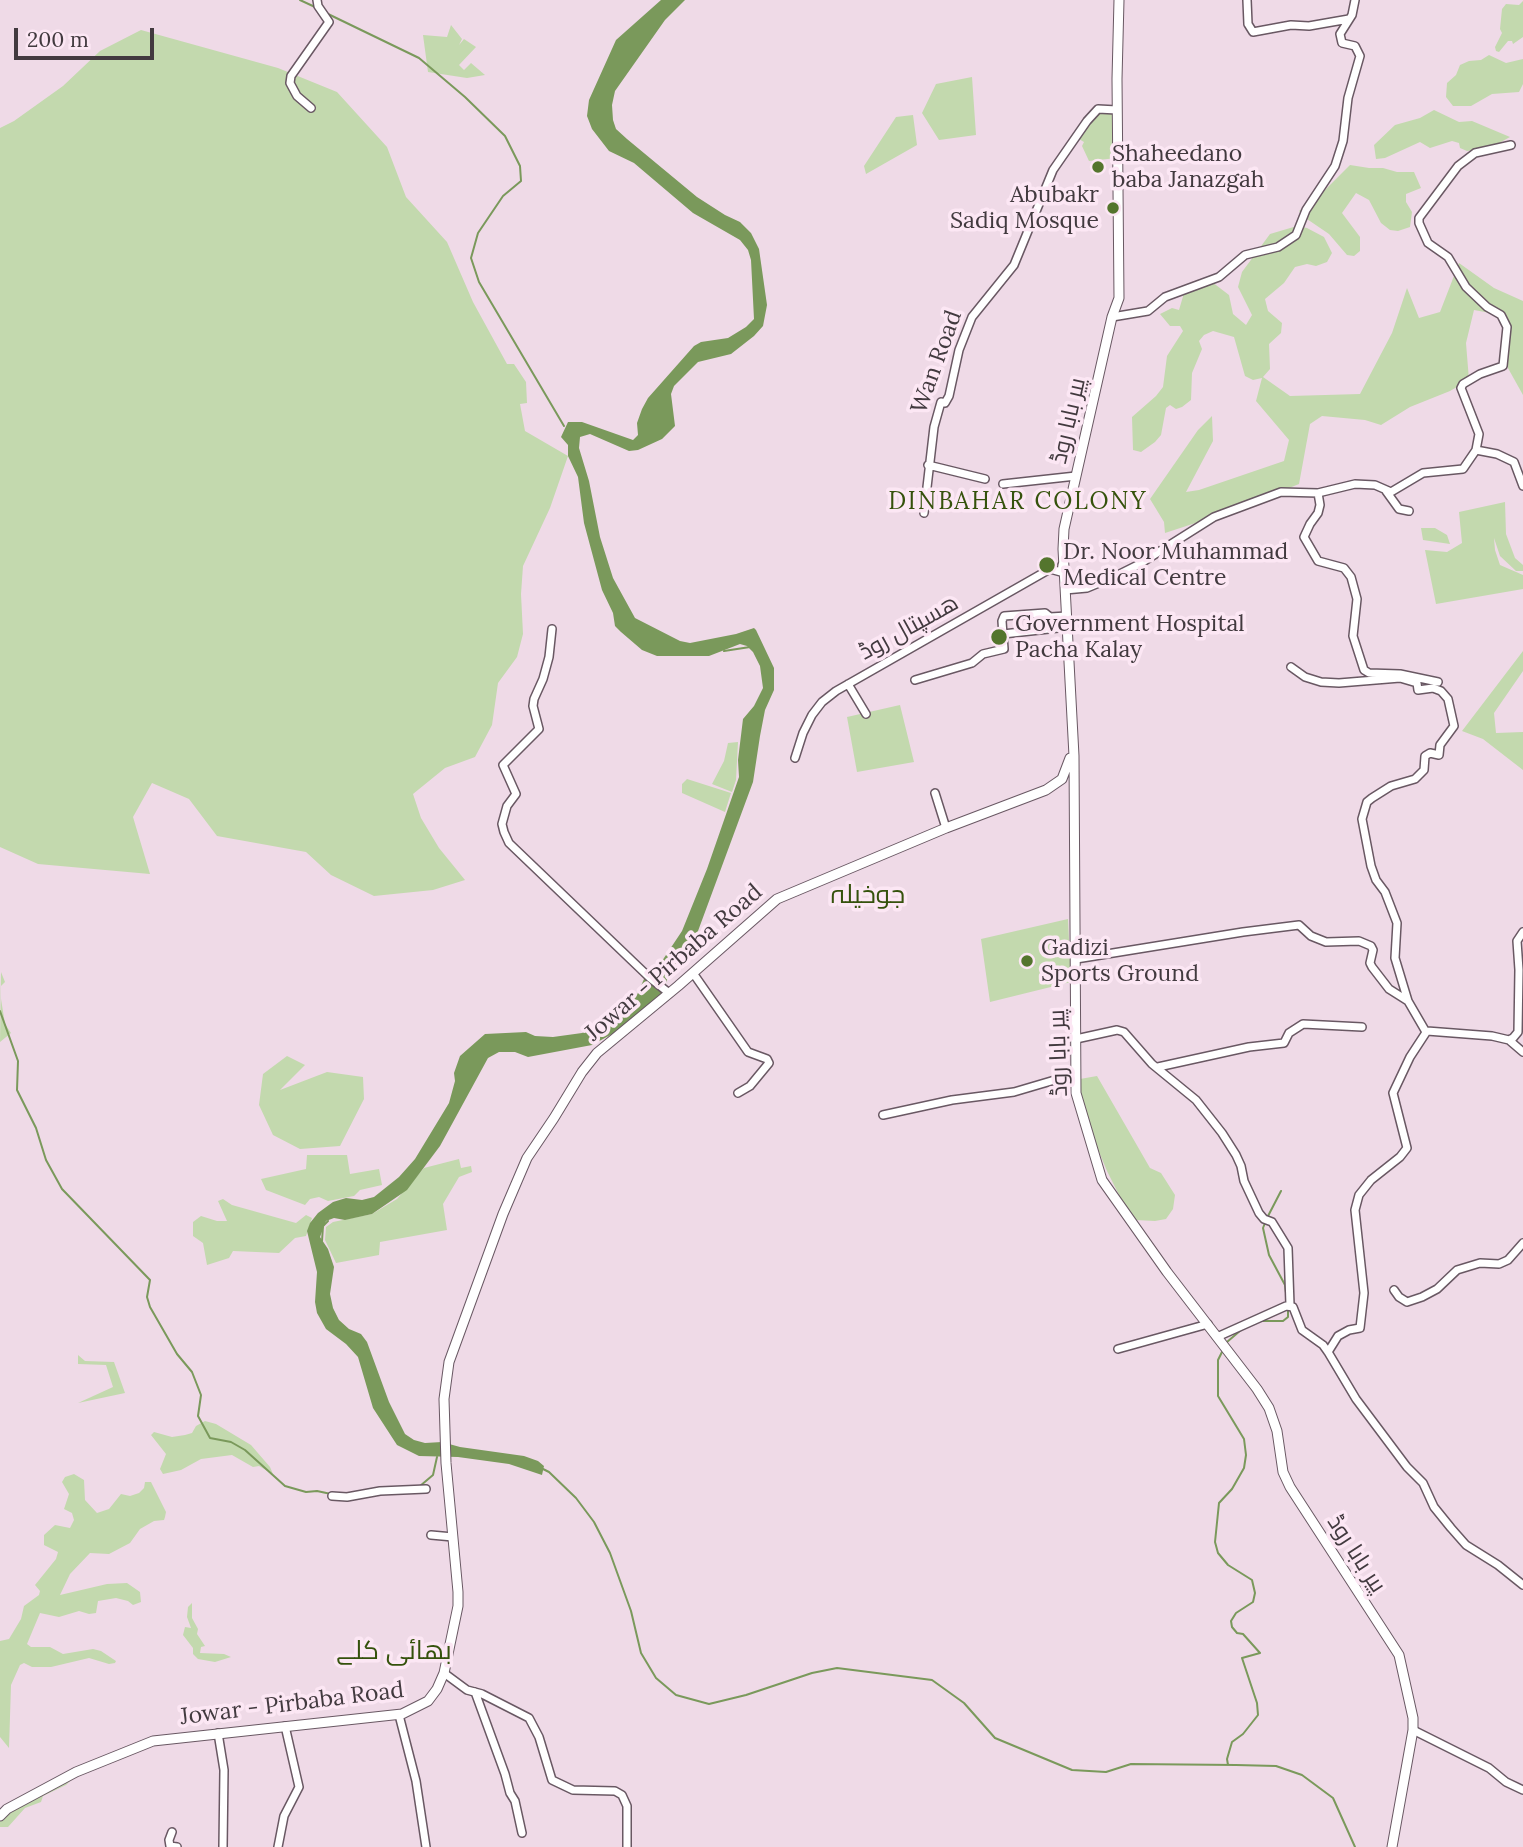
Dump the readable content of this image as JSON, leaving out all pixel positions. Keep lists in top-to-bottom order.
{
  "streets": {
    "main road": ["پیر بابا روڈ", "Jowar - Pirbaba Road"],
    "street": ["Wan Road", "ھسپتال روڈ"]
  },
  "crossings": [
    ["Wan Road", "پیر بابا روڈ"],
    ["پیر بابا روڈ", "ھسپتال روڈ"]
  ],
  "districts": ["DINBAHAR COLONY", "جوخیلہ", "بھائی كلے"],
  "places": [
    "Shaheedano baba Janazgah",
    "Abubakr Sadiq Mosque",
    "Dr. Noor Muhammad Medical Centre",
    "Government Hospital Pacha Kalay",
    "Gadizi Sports Ground"
  ],
  "scale_bar": "200 m"
}
